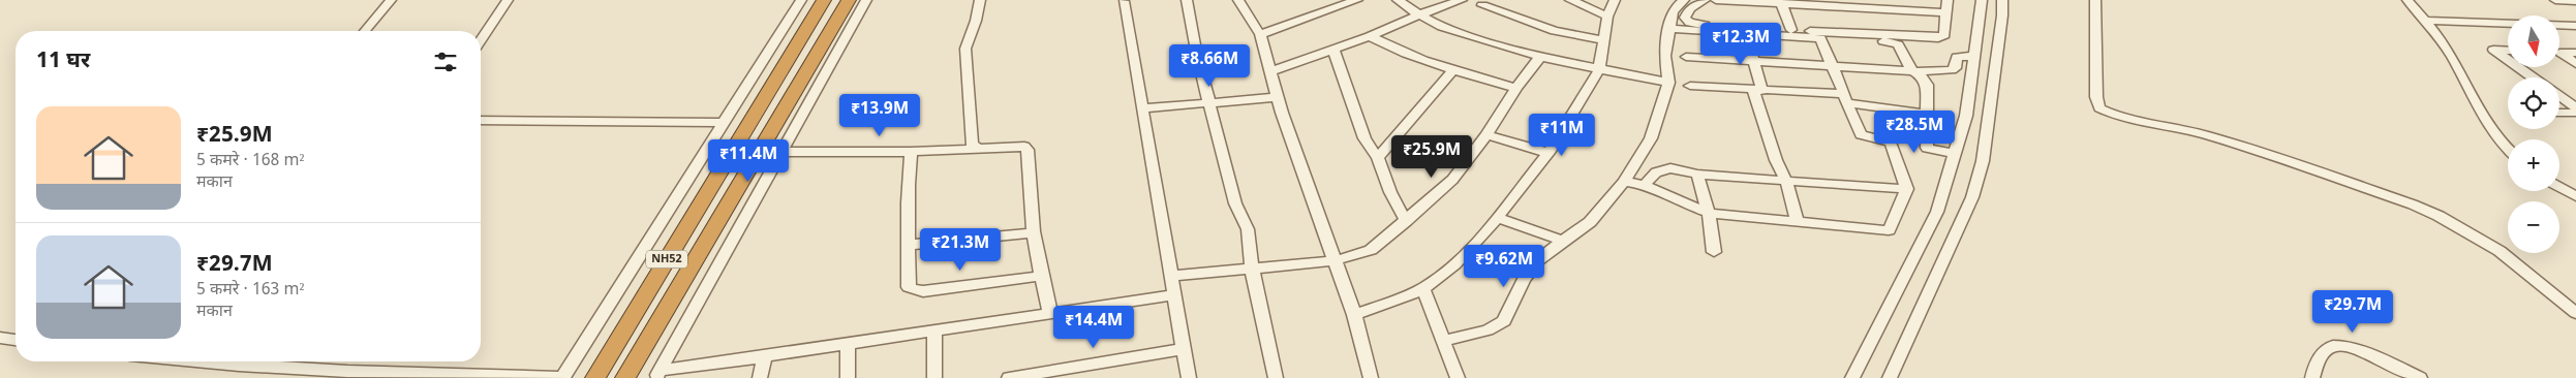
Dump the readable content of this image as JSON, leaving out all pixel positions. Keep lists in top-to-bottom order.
{
  "streets": {
    "highway": ["NH52"]
  },
  "north": "bottom",
  "page": {
    "map_buttons": ["+", "−"],
    "price": [
      "₹12.3M",
      "₹8.66M",
      "₹13.9M",
      "₹28.5M",
      "₹11M",
      "₹25.9M",
      "₹11.4M",
      "₹21.3M",
      "₹9.62M",
      "₹29.7M",
      "₹14.4M"
    ],
    "heading": "11 घर",
    "list": [
      {
        "name": "₹25.9M",
        "note": "5 कमरे · 168 m² · मकान"
      },
      {
        "name": "₹29.7M",
        "note": "5 कमरे · 163 m² · मकान"
      }
    ]
  }
}
